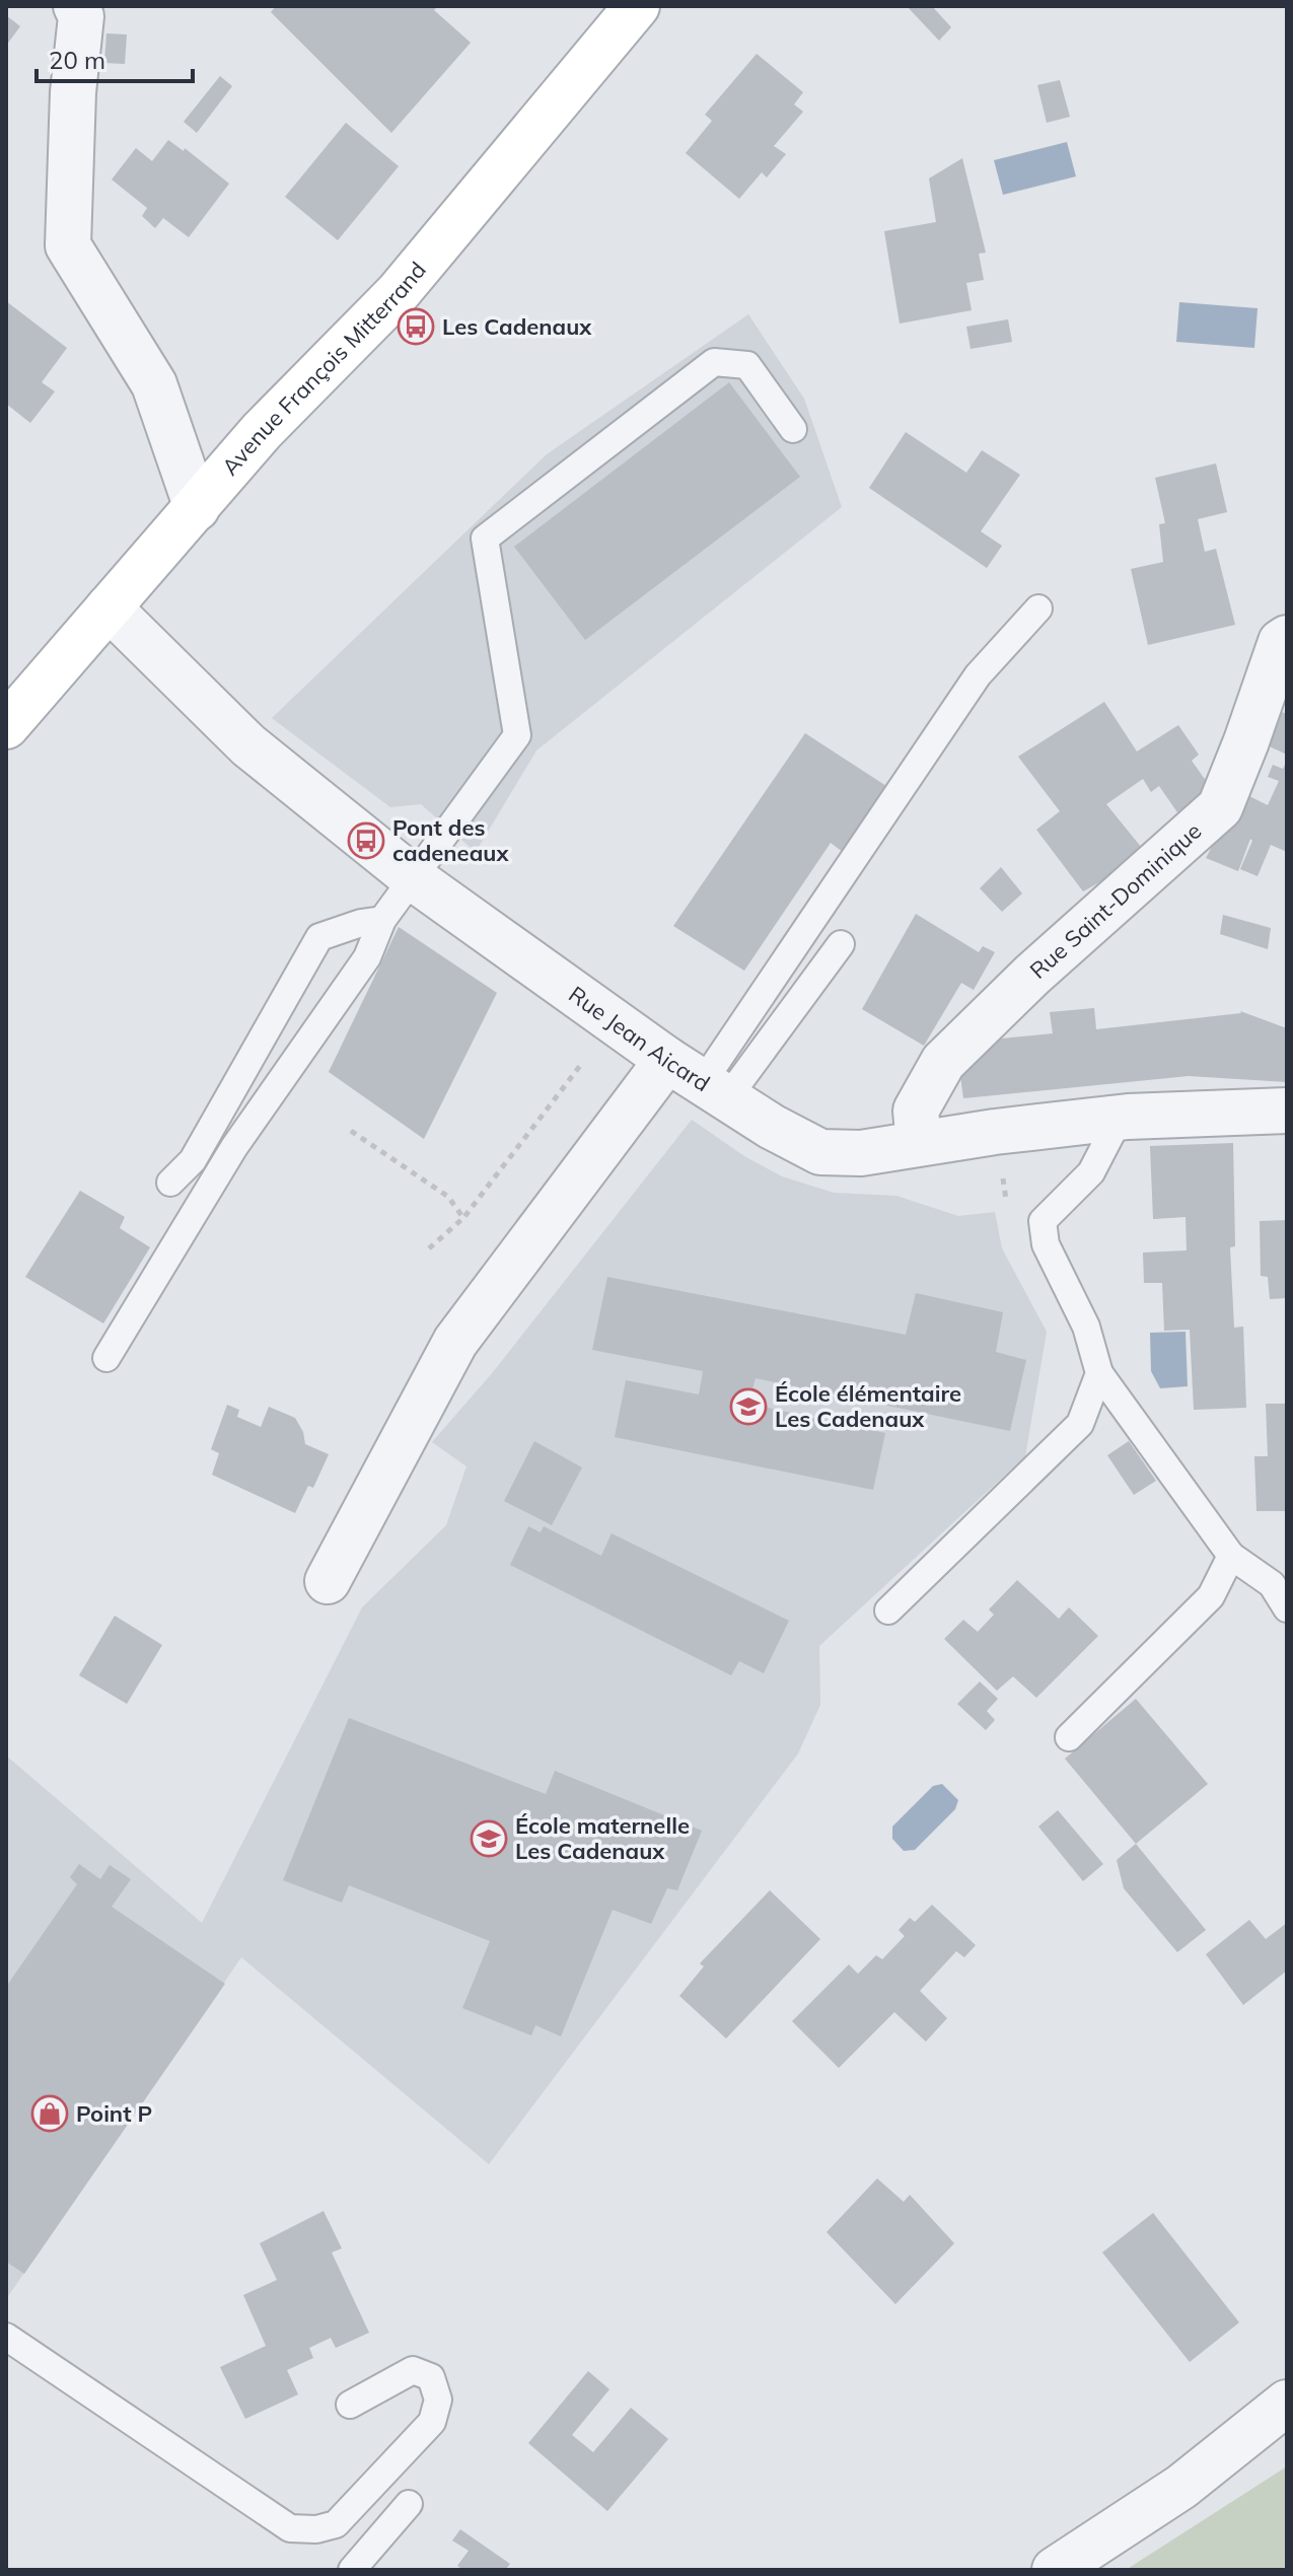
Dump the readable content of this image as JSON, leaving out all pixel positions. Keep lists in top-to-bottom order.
{
  "streets": {
    "main road": ["Avenue François Mitterrand"],
    "street": ["Rue Saint-Dominique", "Rue Jean Aicard"]
  },
  "crossings": [
    ["Avenue François Mitterrand", "Rue Jean Aicard"],
    ["Rue Saint-Dominique", "Rue Jean Aicard"]
  ],
  "places": {
    "bus stop": ["Les Cadenaux", "Pont des cadeneaux"],
    "school or university": ["École élémentaire Les Cadenaux", "École maternelle Les Cadenaux"],
    "shop": ["Point P"]
  },
  "scale_bar": "20 m"
}
